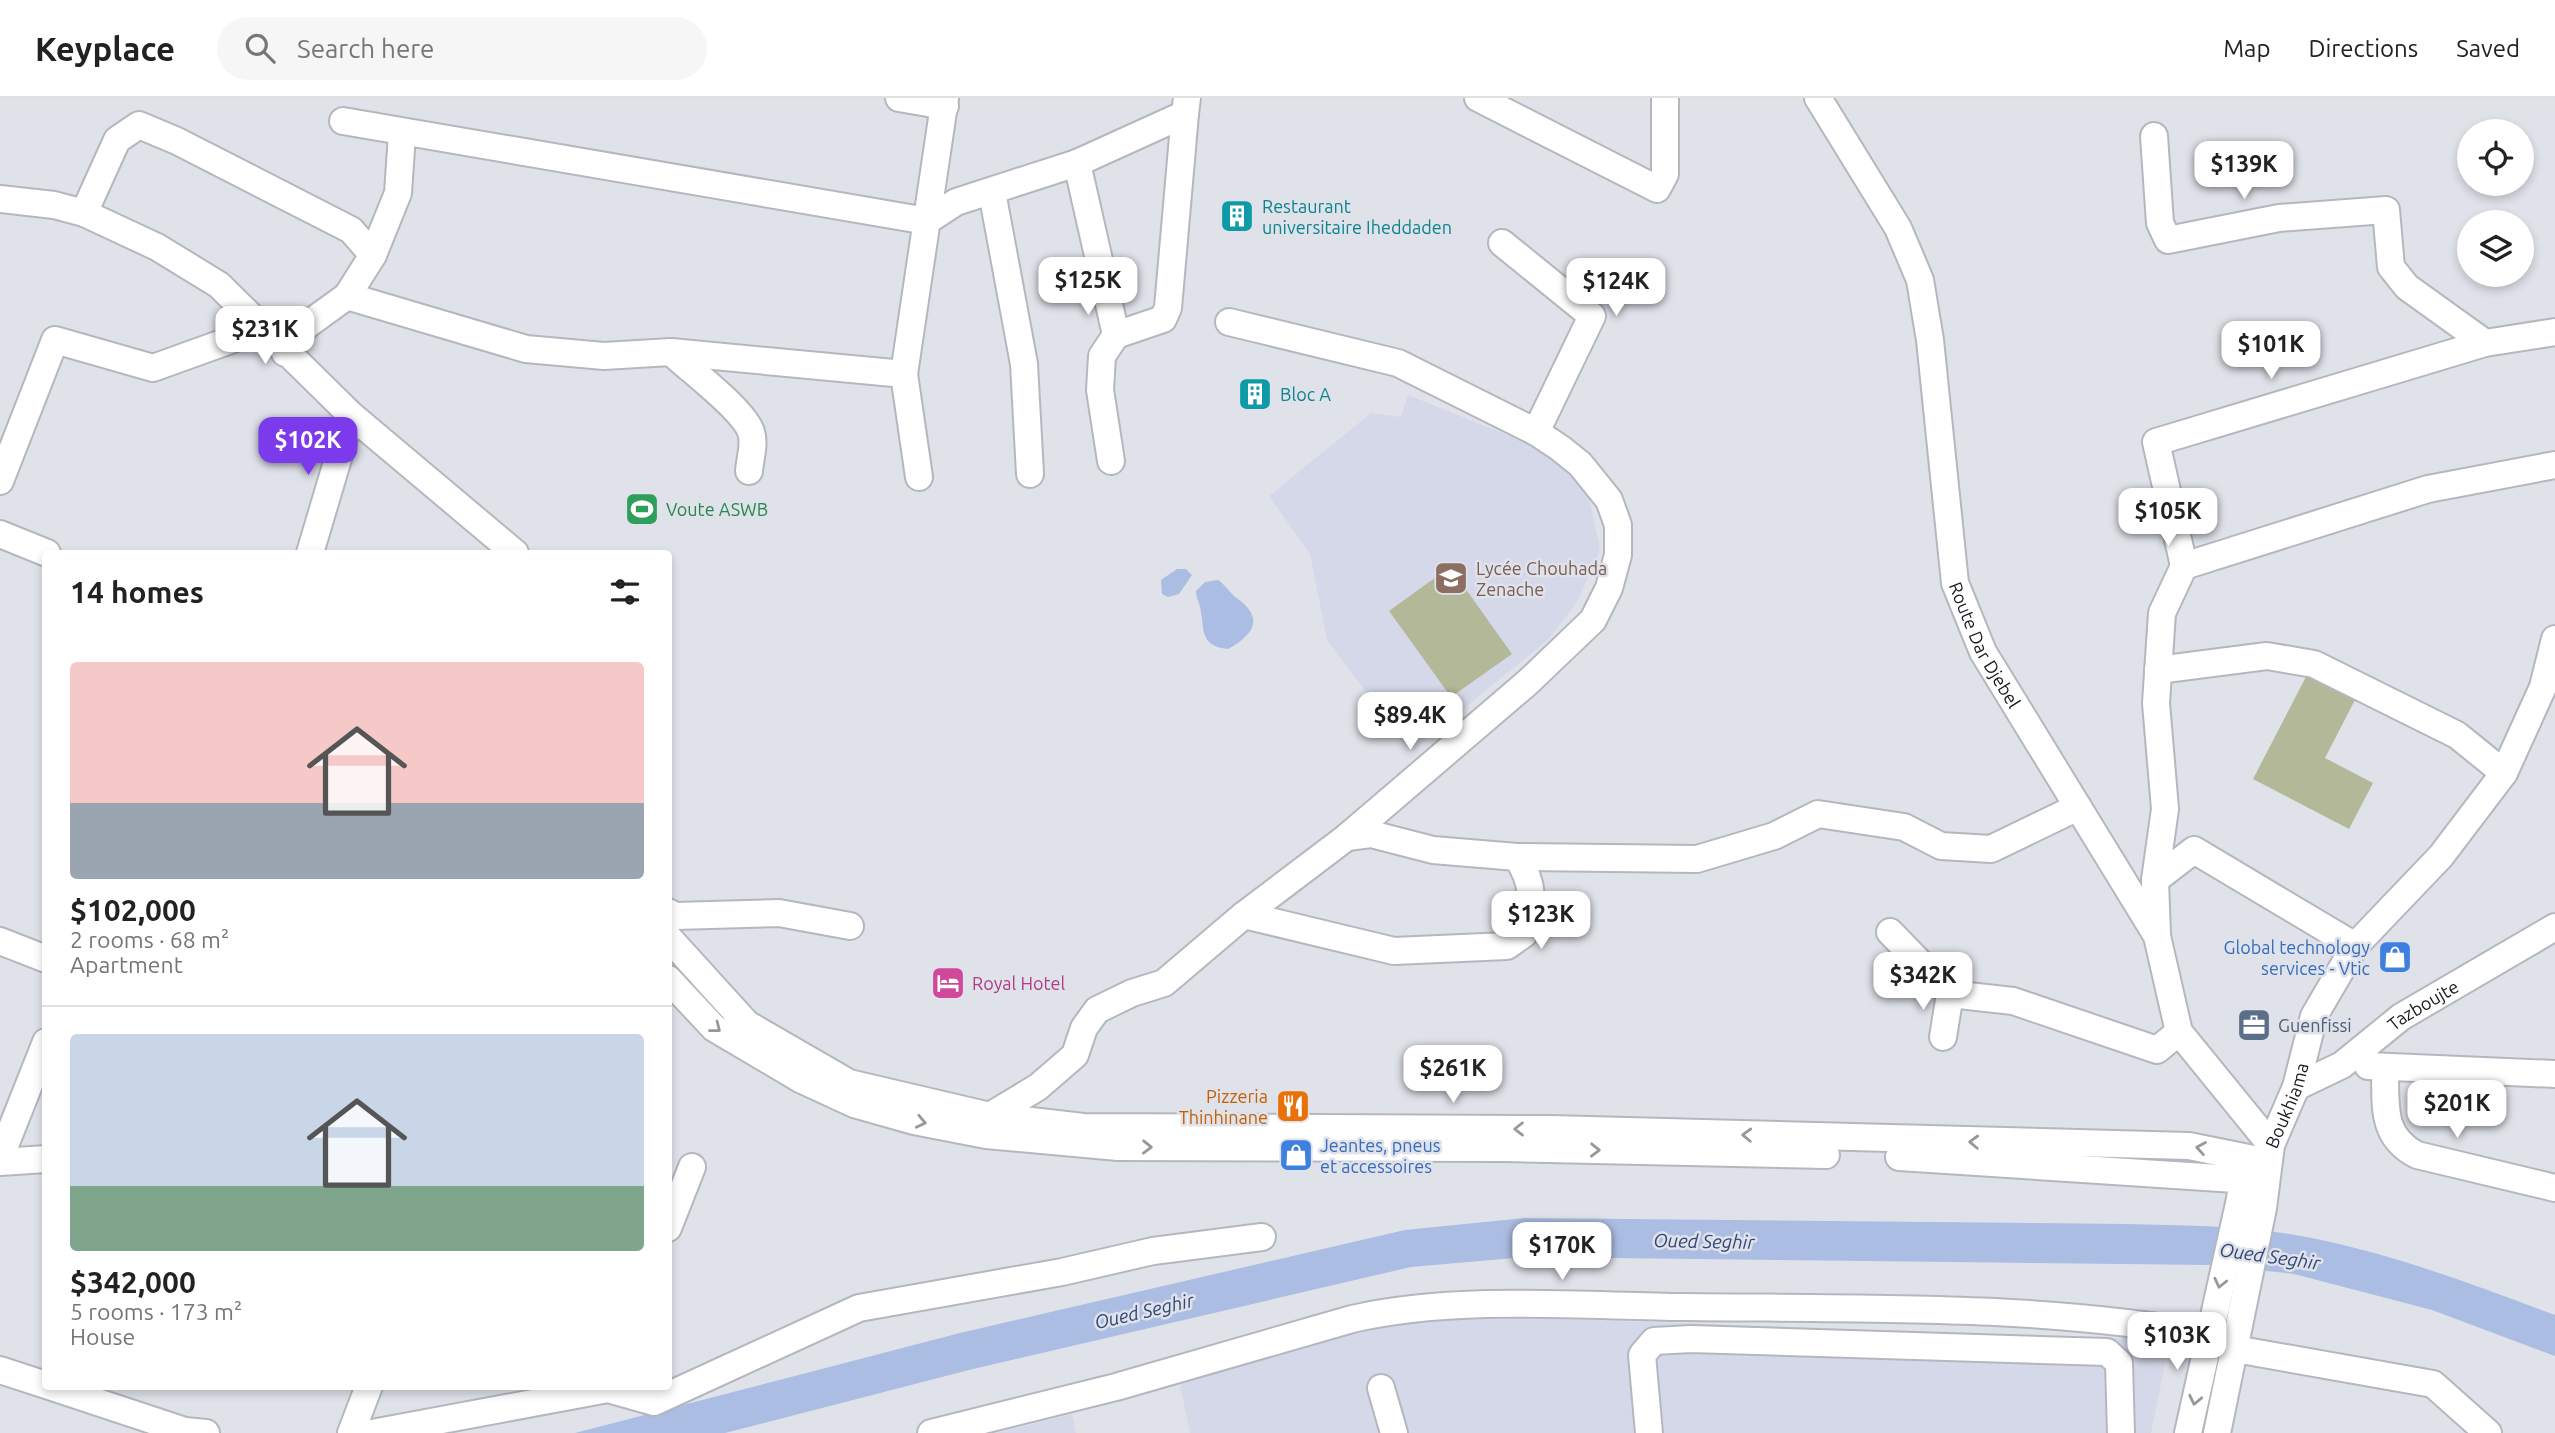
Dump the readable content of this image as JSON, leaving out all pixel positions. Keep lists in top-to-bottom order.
{
  "streets": {
    "street": ["Route Dar Djebel", "Tazboujte", "Boukhiama"]
  },
  "crossings": [
    ["Route Dar Djebel", "Boukhiama"],
    ["Tazboujte", "Boukhiama"]
  ],
  "water": ["Oued Seghir"],
  "places": {
    "building": ["Restaurant universitaire Iheddaden", "Bloc A"],
    "sports": ["Voute ASWB"],
    "school or university": ["Lycée Chouhada Zenache"],
    "shop": ["Global technology services - Vtic", "Jeantes, pneus et accessoires"],
    "hotel": ["Royal Hotel"],
    "office": ["Guenfissi"],
    "restaurant": ["Pizzeria Thinhinane"]
  },
  "page": {
    "header": "Keyplace",
    "search": "Search here",
    "nav": ["Map", "Directions", "Saved"],
    "price": [
      "$139K",
      "$125K",
      "$124K",
      "$231K",
      "$101K",
      "$102K",
      "$105K",
      "$89.4K",
      "$123K",
      "$342K",
      "$261K",
      "$201K",
      "$170K",
      "$103K"
    ],
    "heading": "14 homes",
    "list": [
      {
        "name": "$102,000",
        "note": "2 rooms · 68 m² · Apartment"
      },
      {
        "name": "$342,000",
        "note": "5 rooms · 173 m² · House"
      }
    ]
  }
}
